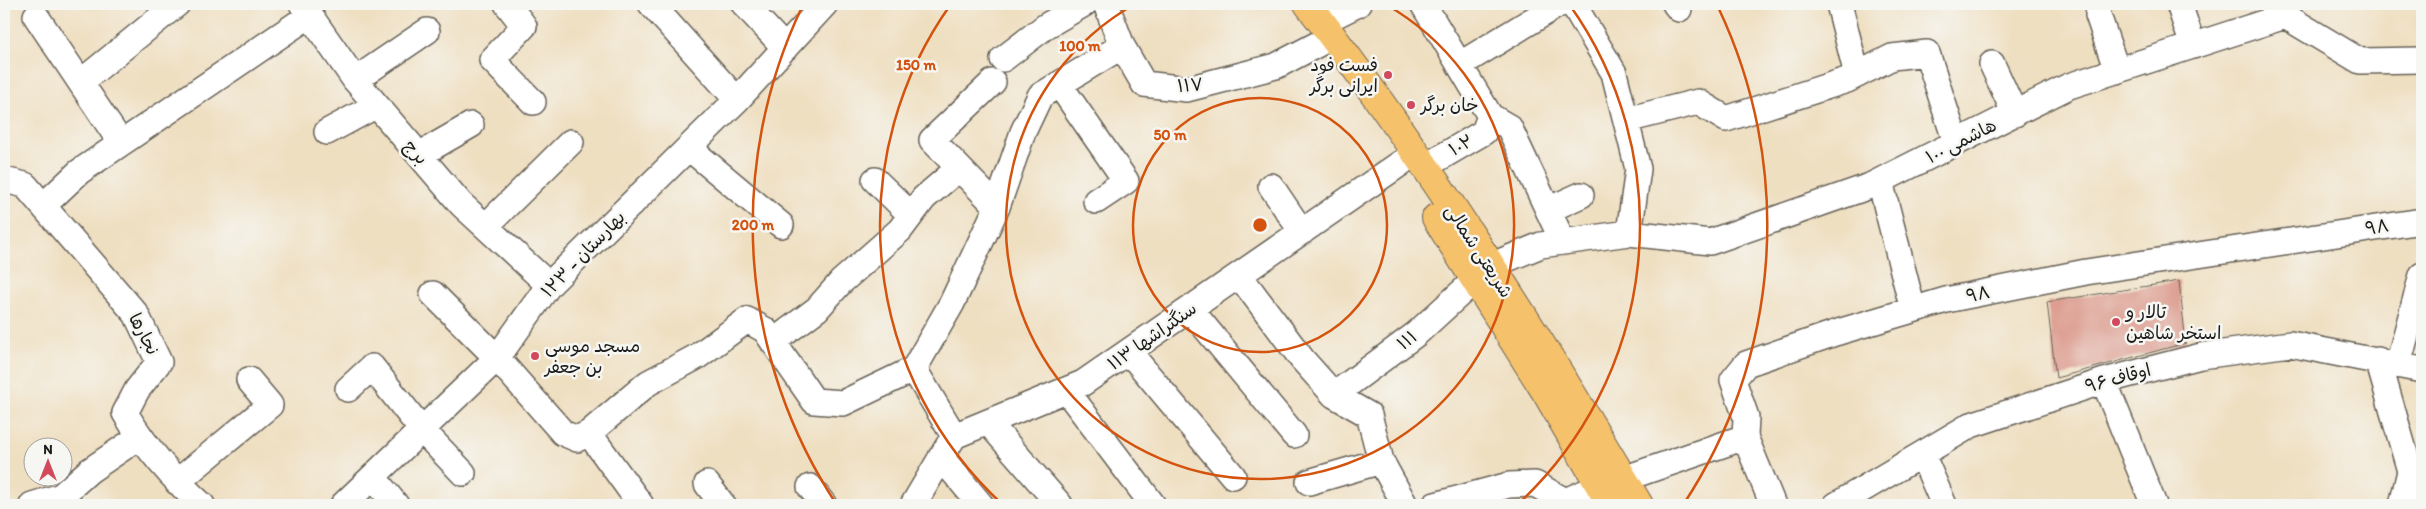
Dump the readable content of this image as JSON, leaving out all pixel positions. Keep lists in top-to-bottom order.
{
  "streets": {
    "main road": ["شریعتی شمالی"],
    "street": [
      "۱۱۷",
      "هاشمی ۱۰۰",
      "۱۰۲",
      "برج",
      "۹۸",
      "بهارستان - ۱۲۳",
      "نجارها",
      "سنگتراشها ۱۱۳",
      "۱۱۱",
      "اوقاف ۹۶"
    ]
  },
  "crossings": [
    ["۱۱۷", "شریعتی شمالی"],
    ["هاشمی ۱۰۰", "شریعتی شمالی"],
    ["هاشمی ۱۰۰", "۱۱۱"],
    ["۱۰۲", "شریعتی شمالی"],
    ["۱۰۲", "سنگتراشها ۱۱۳"],
    ["برج", "بهارستان - ۱۲۳"],
    ["شریعتی شمالی", "سنگتراشها ۱۱۳"],
    ["شریعتی شمالی", "۱۱۱"]
  ],
  "places": [
    "فست فود ایرانی برگر",
    "خان برگر",
    "تالار و استخر شاهین",
    "مسجد موسی بن جعفر"
  ],
  "north": "top",
  "rings": [
    "100 m",
    "150 m",
    "50 m",
    "200 m"
  ]
}
